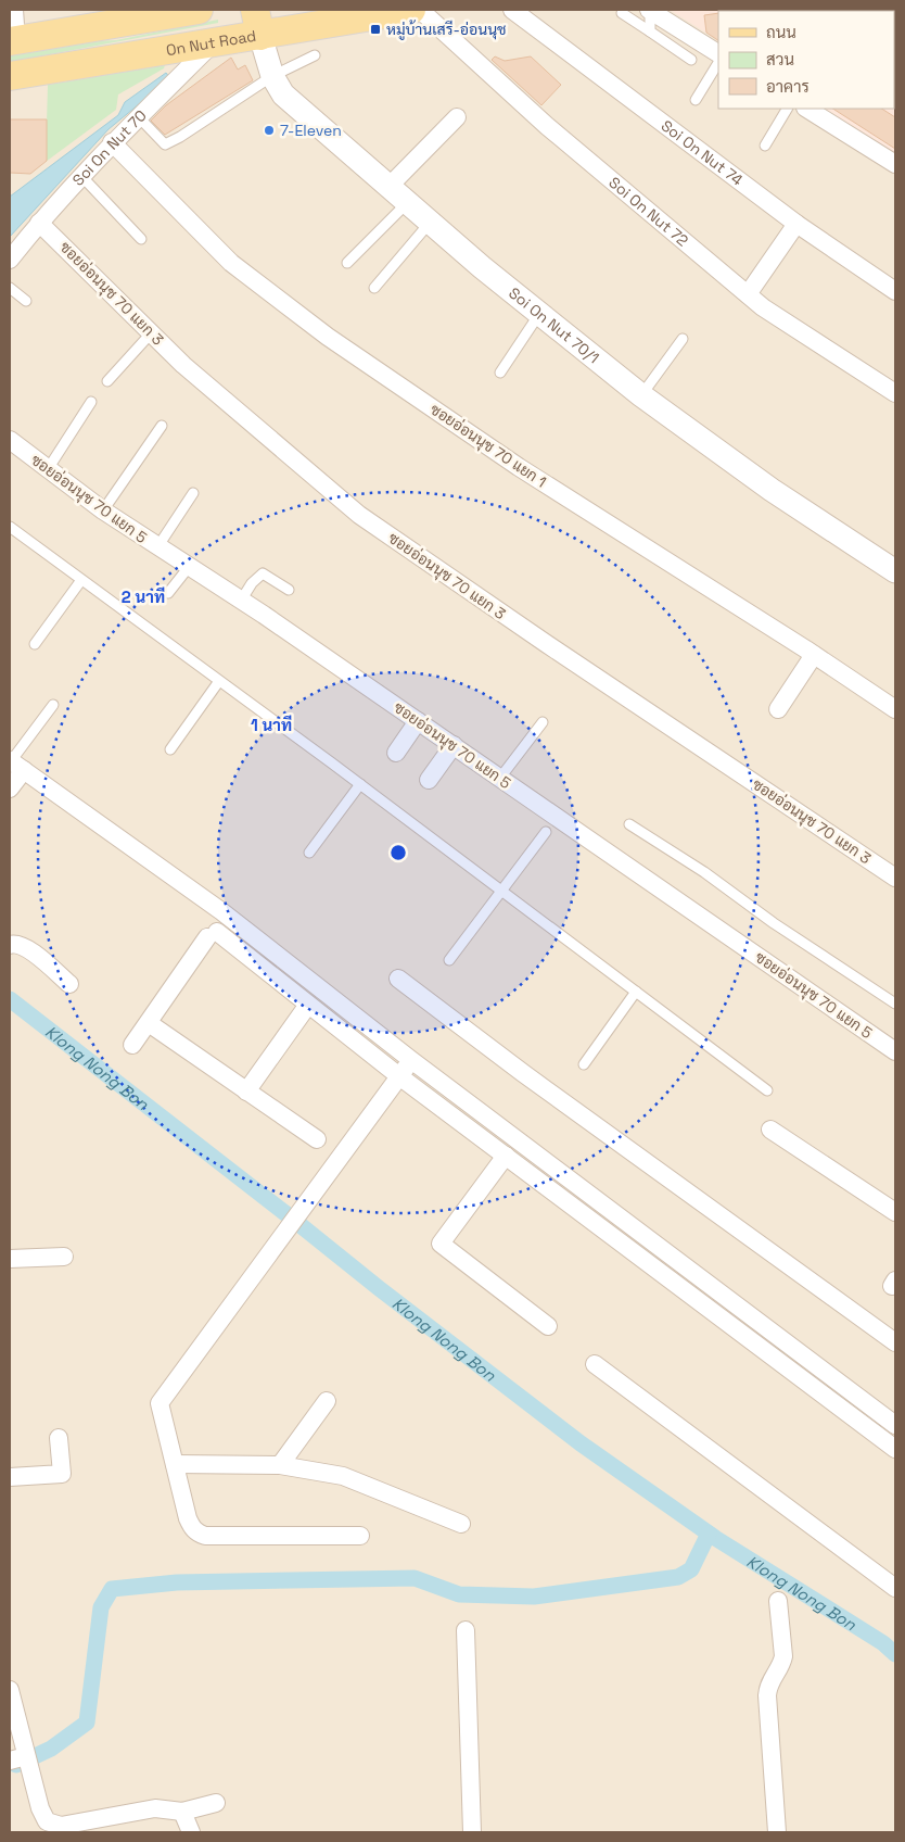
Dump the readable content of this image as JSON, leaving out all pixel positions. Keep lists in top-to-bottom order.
{
  "streets": {
    "main road": ["On Nut Road"],
    "street": [
      "Soi On Nut 70",
      "Soi On Nut 74",
      "Soi On Nut 72",
      "ซอยอ่อนนุช 70 แยก 3",
      "Soi On Nut 70/1",
      "ซอยอ่อนนุช 70 แยก 1",
      "ซอยอ่อนนุช 70 แยก 5"
    ]
  },
  "crossings": [
    ["On Nut Road", "Soi On Nut 70"],
    ["On Nut Road", "Soi On Nut 70/1"],
    ["Soi On Nut 70", "ซอยอ่อนนุช 70 แยก 3"],
    ["Soi On Nut 70", "ซอยอ่อนนุช 70 แยก 1"]
  ],
  "water": ["Klong Nong Bon"],
  "places": {
    "transit": ["หมู่บ้านเสรี-อ่อนนุช"],
    "other": ["7-Eleven"]
  },
  "legend": ["ถนน", "สวน", "อาคาร"],
  "rings": ["2 นาที", "1 นาที"]
}
